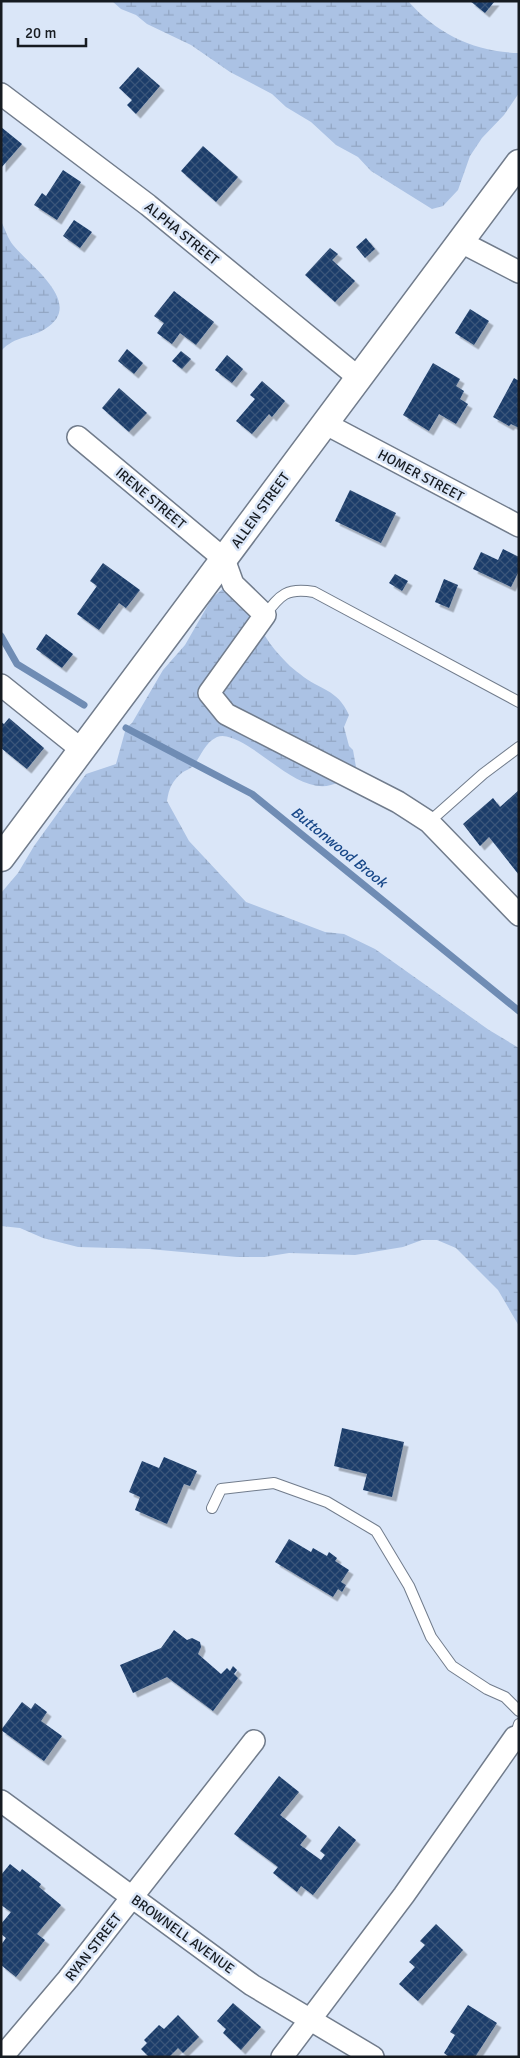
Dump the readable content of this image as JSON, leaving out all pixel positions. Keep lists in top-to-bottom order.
{
  "streets": {
    "street": [
      "ALPHA STREET",
      "HOMER STREET",
      "IRENE STREET",
      "ALLEN STREET",
      "BROWNELL AVENUE",
      "RYAN STREET"
    ]
  },
  "crossings": [
    ["ALPHA STREET", "ALLEN STREET"],
    ["HOMER STREET", "ALLEN STREET"],
    ["IRENE STREET", "ALLEN STREET"],
    ["BROWNELL AVENUE", "RYAN STREET"]
  ],
  "water": ["Buttonwood Brook"],
  "scale_bar": "20 m"
}
